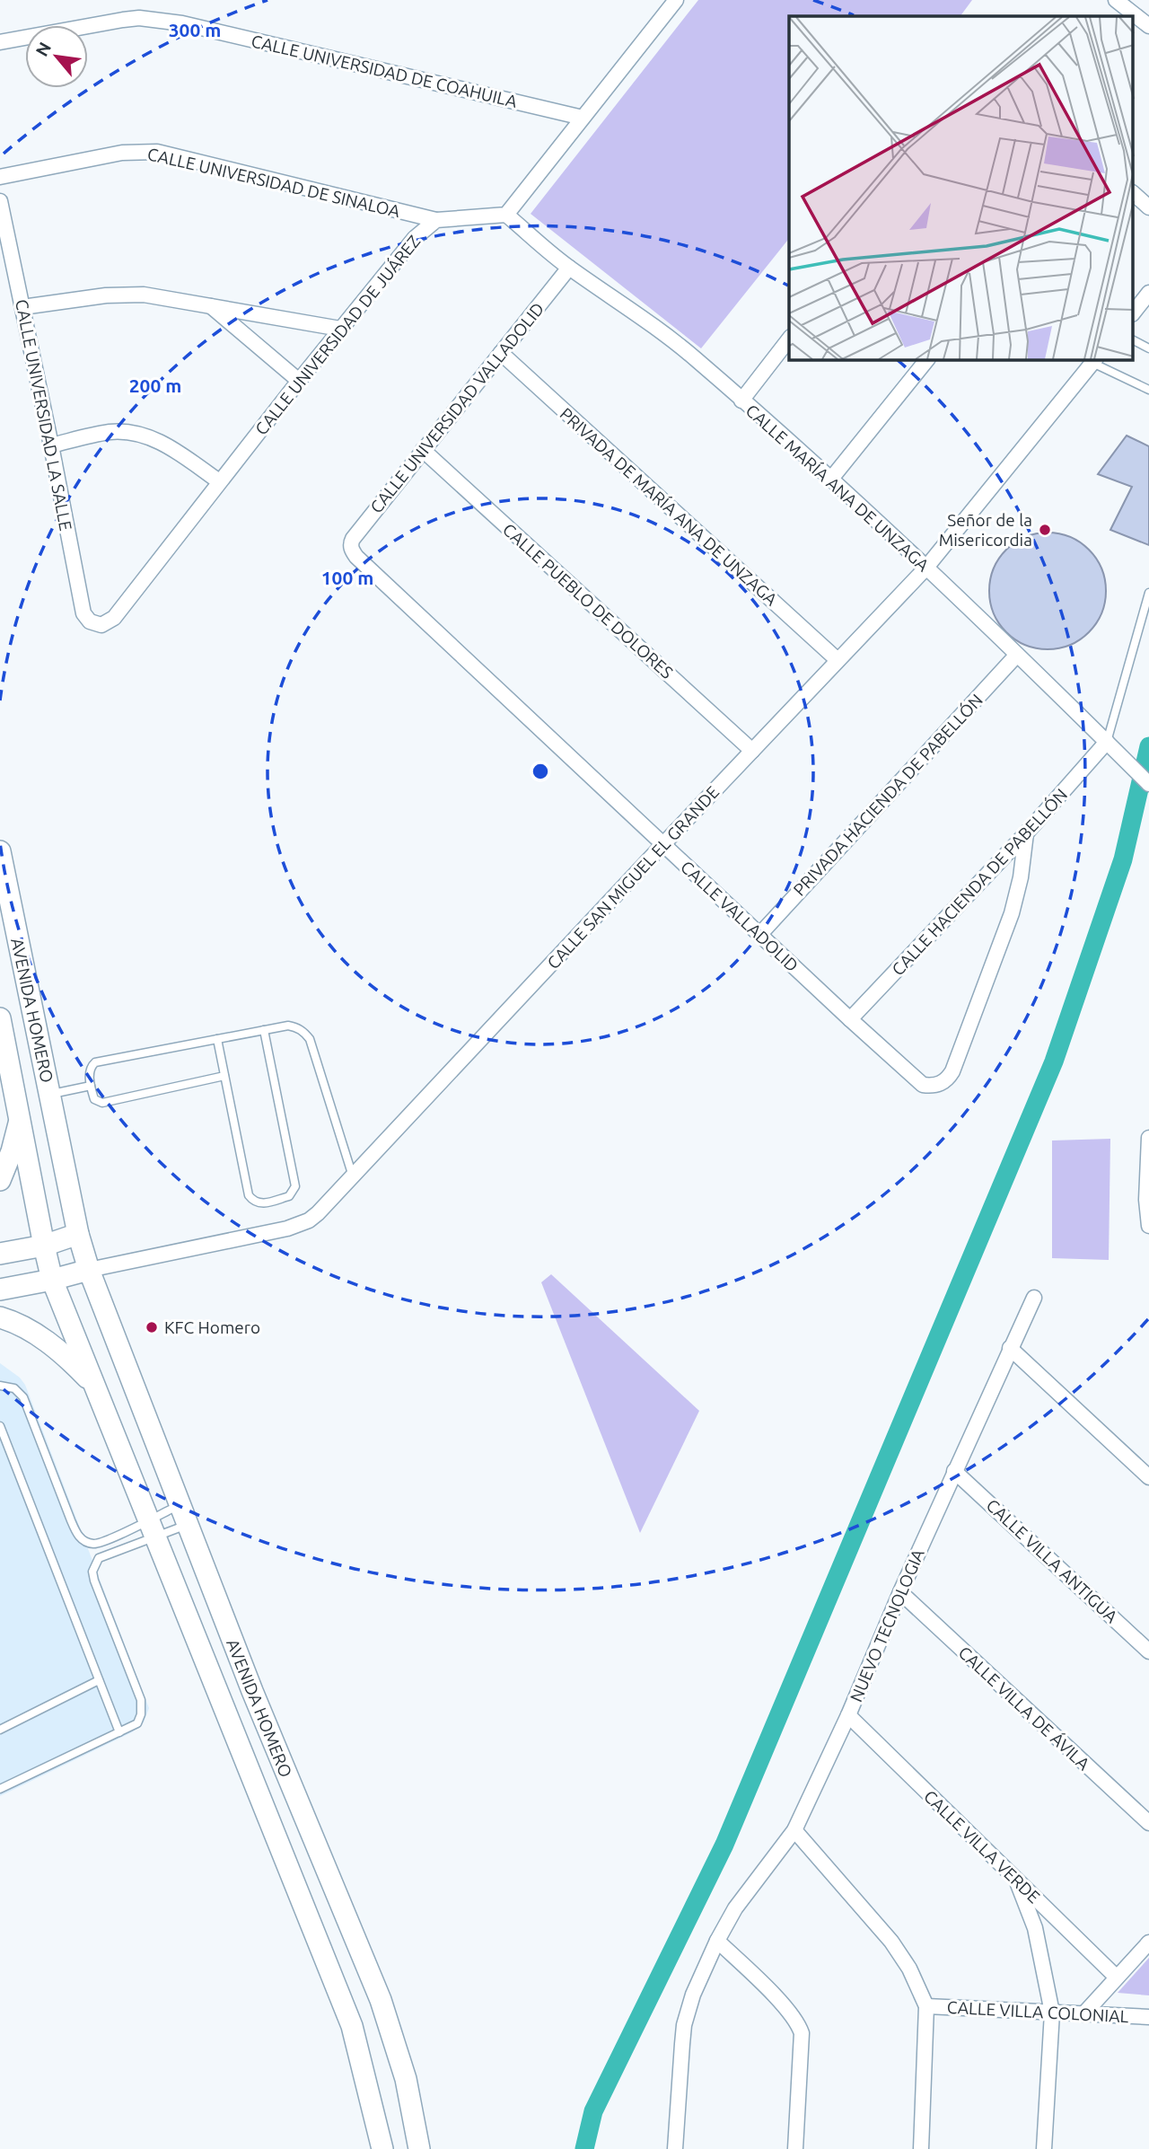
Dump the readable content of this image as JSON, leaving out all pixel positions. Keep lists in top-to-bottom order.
{
  "streets": {
    "main road": ["AVENIDA HOMERO"],
    "street": [
      "CALLE UNIVERSIDAD DE COAHUILA",
      "CALLE UNIVERSIDAD DE SINALOA",
      "CALLE UNIVERSIDAD DE JUÁREZ",
      "CALLE UNIVERSIDAD VALLADOLID",
      "CALLE UNIVERSIDAD LA SALLE",
      "CALLE MARÍA ANA DE UNZAGA",
      "PRIVADA DE MARÍA ANA DE UNZAGA",
      "CALLE PUEBLO DE DOLORES",
      "PRIVADA HACIENDA DE PABELLÓN",
      "CALLE SAN MIGUEL EL GRANDE",
      "CALLE HACIENDA DE PABELLÓN",
      "CALLE VALLADOLID",
      "CALLE VILLA ANTIGUA",
      "NUEVO TECNOLOGIA",
      "CALLE VILLA DE ÁVILA",
      "CALLE VILLA VERDE",
      "CALLE VILLA COLONIAL"
    ]
  },
  "crossings": [
    ["CALLE UNIVERSIDAD DE SINALOA", "CALLE UNIVERSIDAD DE JUÁREZ"],
    ["CALLE UNIVERSIDAD DE JUÁREZ", "CALLE UNIVERSIDAD LA SALLE"],
    ["CALLE UNIVERSIDAD DE JUÁREZ", "CALLE MARÍA ANA DE UNZAGA"],
    ["CALLE UNIVERSIDAD VALLADOLID", "CALLE MARÍA ANA DE UNZAGA"],
    ["CALLE UNIVERSIDAD VALLADOLID", "PRIVADA DE MARÍA ANA DE UNZAGA"],
    ["CALLE UNIVERSIDAD VALLADOLID", "CALLE PUEBLO DE DOLORES"],
    ["CALLE UNIVERSIDAD VALLADOLID", "CALLE VALLADOLID"],
    ["CALLE MARÍA ANA DE UNZAGA", "PRIVADA HACIENDA DE PABELLÓN"],
    ["CALLE MARÍA ANA DE UNZAGA", "CALLE SAN MIGUEL EL GRANDE"],
    ["CALLE MARÍA ANA DE UNZAGA", "CALLE HACIENDA DE PABELLÓN"],
    ["PRIVADA DE MARÍA ANA DE UNZAGA", "CALLE SAN MIGUEL EL GRANDE"],
    ["CALLE PUEBLO DE DOLORES", "CALLE SAN MIGUEL EL GRANDE"],
    ["PRIVADA HACIENDA DE PABELLÓN", "CALLE VALLADOLID"],
    ["CALLE SAN MIGUEL EL GRANDE", "CALLE VALLADOLID"],
    ["CALLE SAN MIGUEL EL GRANDE", "AVENIDA HOMERO"],
    ["CALLE HACIENDA DE PABELLÓN", "CALLE VALLADOLID"],
    ["CALLE VILLA ANTIGUA", "NUEVO TECNOLOGIA"],
    ["NUEVO TECNOLOGIA", "CALLE VILLA DE ÁVILA"],
    ["NUEVO TECNOLOGIA", "CALLE VILLA VERDE"]
  ],
  "places": ["Señor de la Misericordia", "KFC Homero"],
  "north": "top left",
  "rings": ["300 m", "200 m", "100 m"]
}
